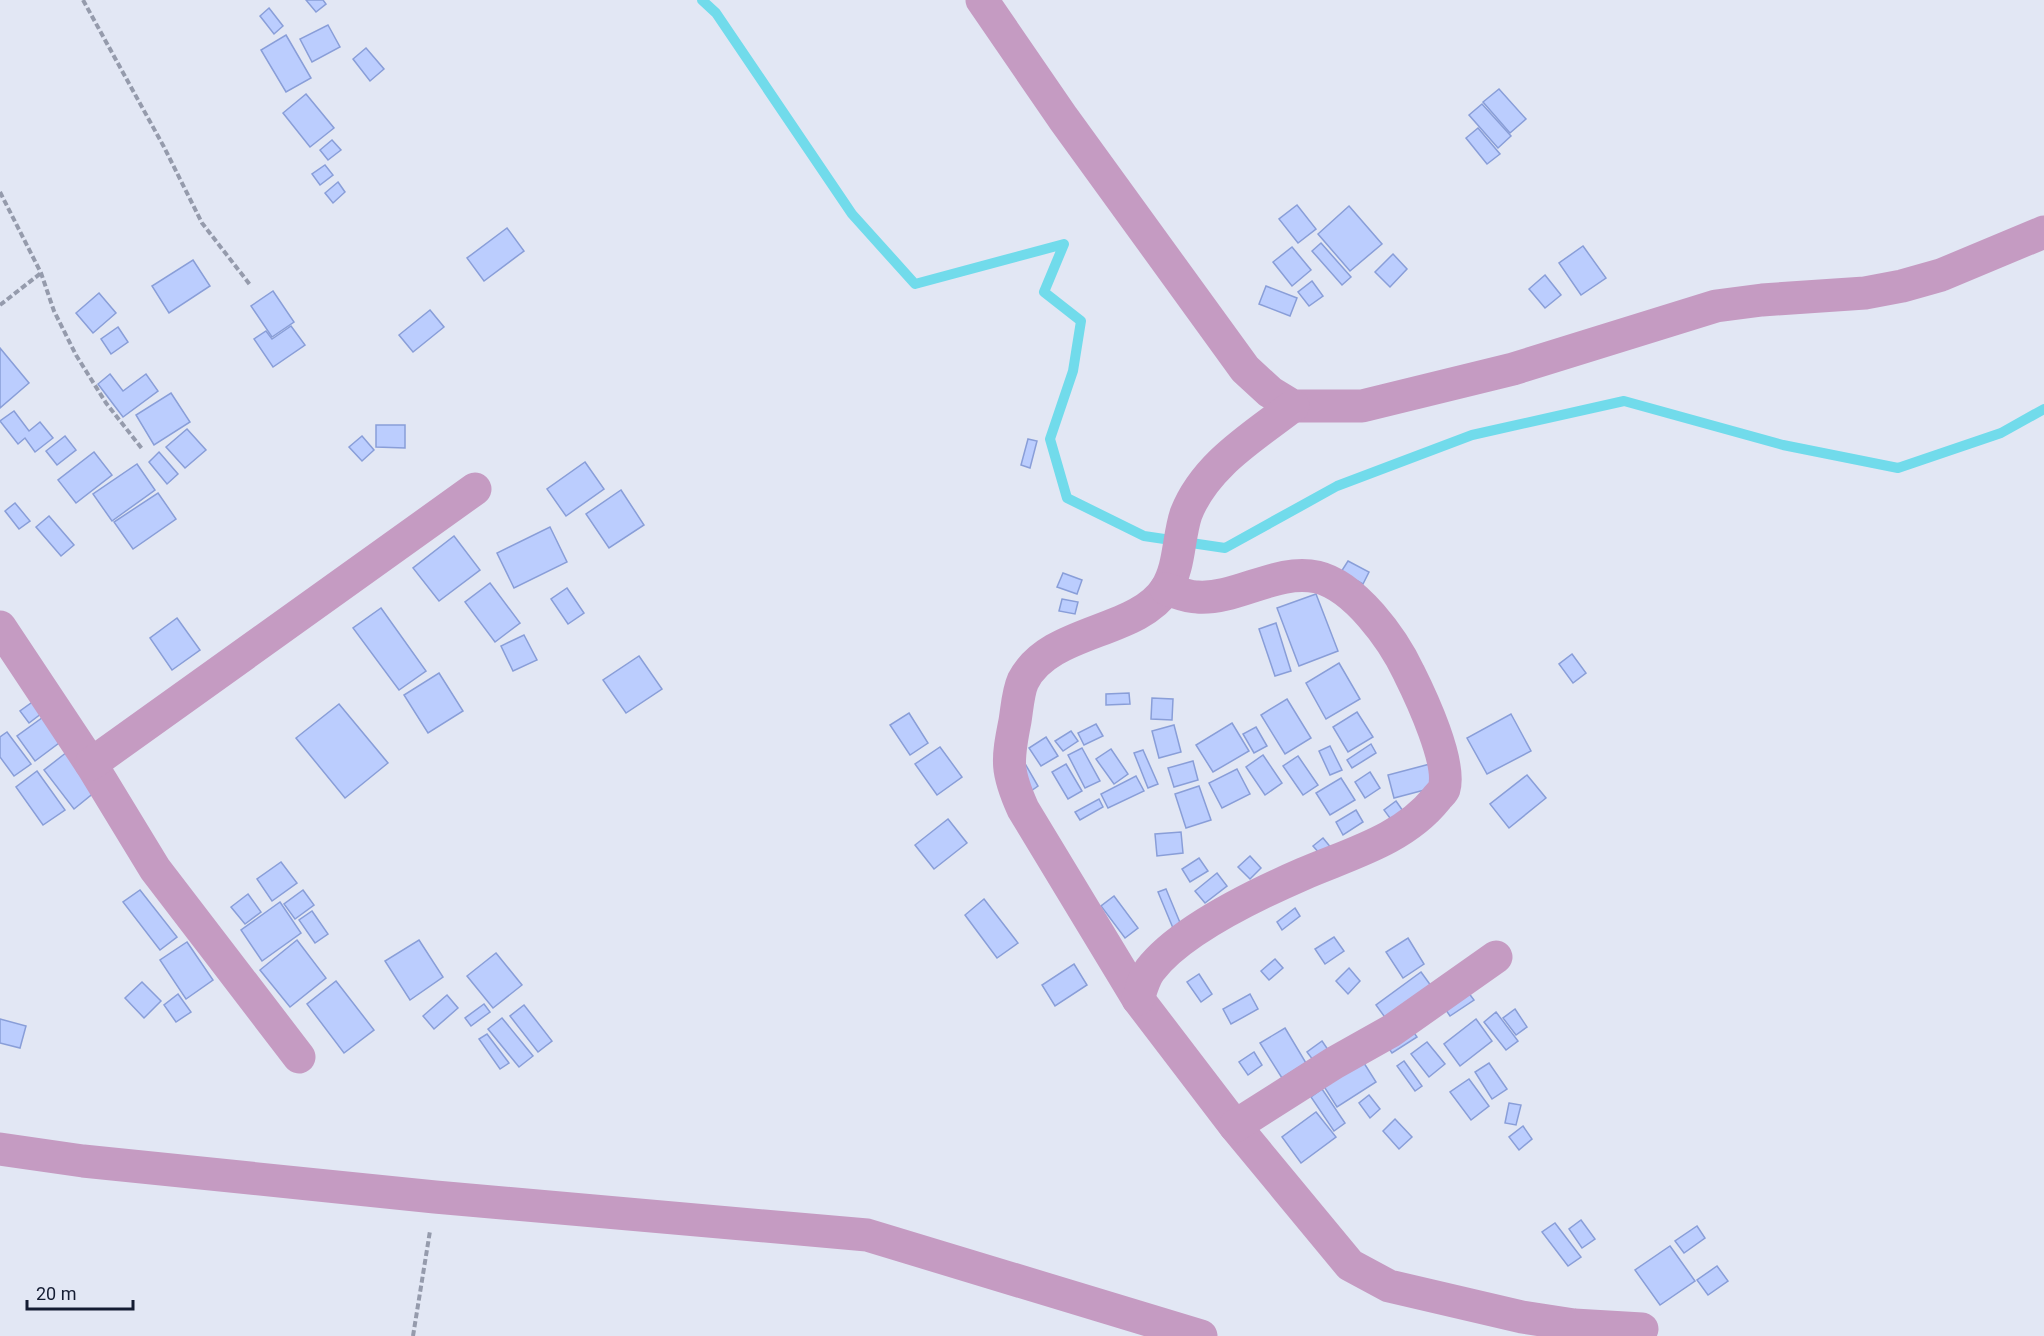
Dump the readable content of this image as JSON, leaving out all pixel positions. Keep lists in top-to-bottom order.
{
  "scale_bar": "20 m"
}
